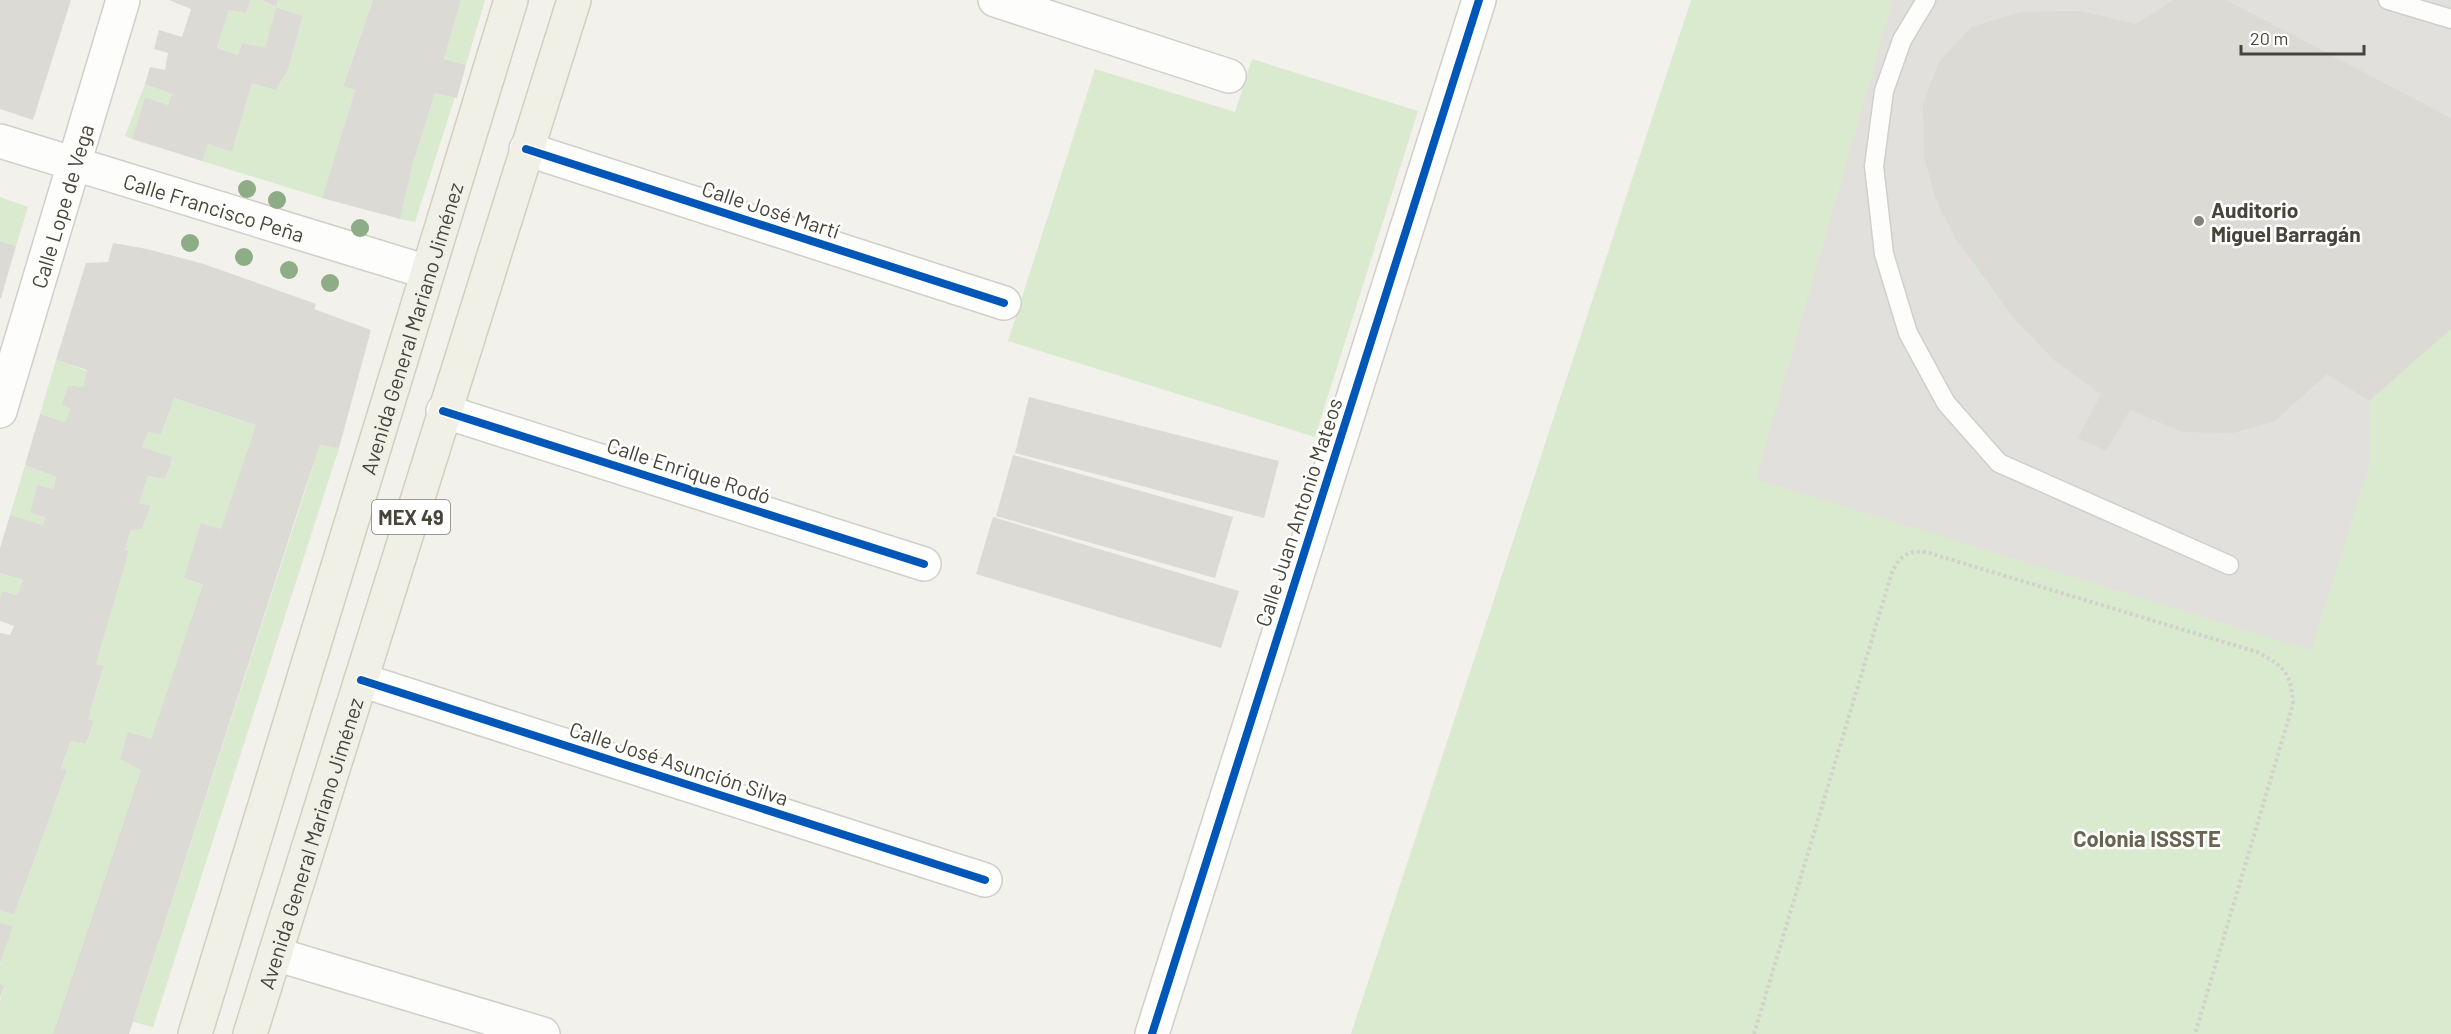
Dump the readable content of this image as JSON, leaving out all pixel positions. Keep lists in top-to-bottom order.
{
  "streets": {
    "main road": ["Avenida General Mariano Jiménez", "MEX 49"],
    "street": [
      "Calle Lope de Vega",
      "Calle Francisco Peña",
      "Calle José Martí",
      "Calle Enrique Rodó",
      "Calle Juan Antonio Mateos",
      "Calle José Asunción Silva"
    ]
  },
  "crossings": [
    ["Calle Lope de Vega", "Calle Francisco Peña"],
    ["Calle Francisco Peña", "Avenida General Mariano Jiménez"],
    ["Calle José Martí", "Avenida General Mariano Jiménez"],
    ["Avenida General Mariano Jiménez", "Calle Enrique Rodó"],
    ["Avenida General Mariano Jiménez", "Calle José Asunción Silva"]
  ],
  "districts": ["Colonia ISSSTE"],
  "places": ["Auditorio Miguel Barragán"],
  "scale_bar": "20 m"
}
